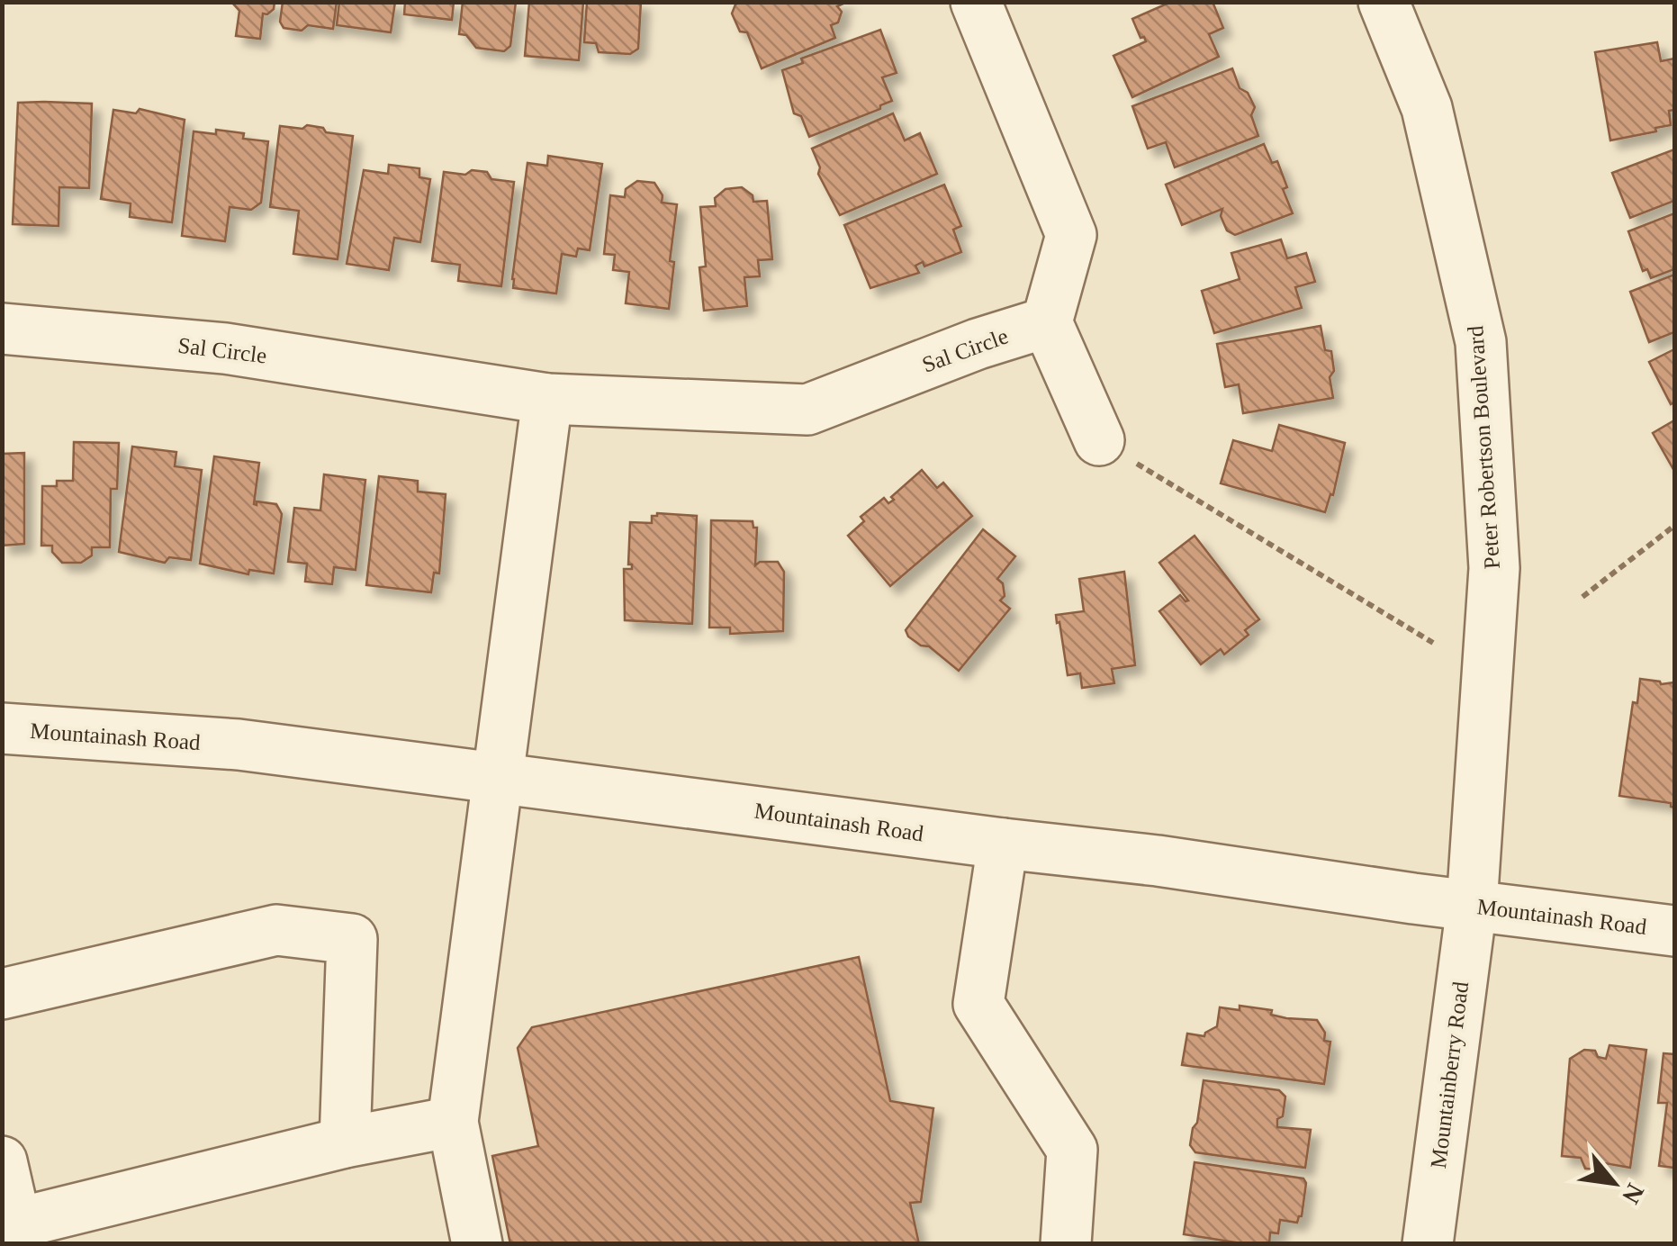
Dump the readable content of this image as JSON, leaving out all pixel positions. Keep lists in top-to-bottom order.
{
  "streets": {
    "street": [
      "Sal Circle",
      "Peter Robertson Boulevard",
      "Mountainash Road",
      "Mountainberry Road"
    ]
  },
  "crossings": [
    ["Peter Robertson Boulevard", "Mountainash Road"],
    ["Peter Robertson Boulevard", "Mountainberry Road"],
    ["Mountainash Road", "Mountainberry Road"]
  ],
  "north": "bottom right"
}
